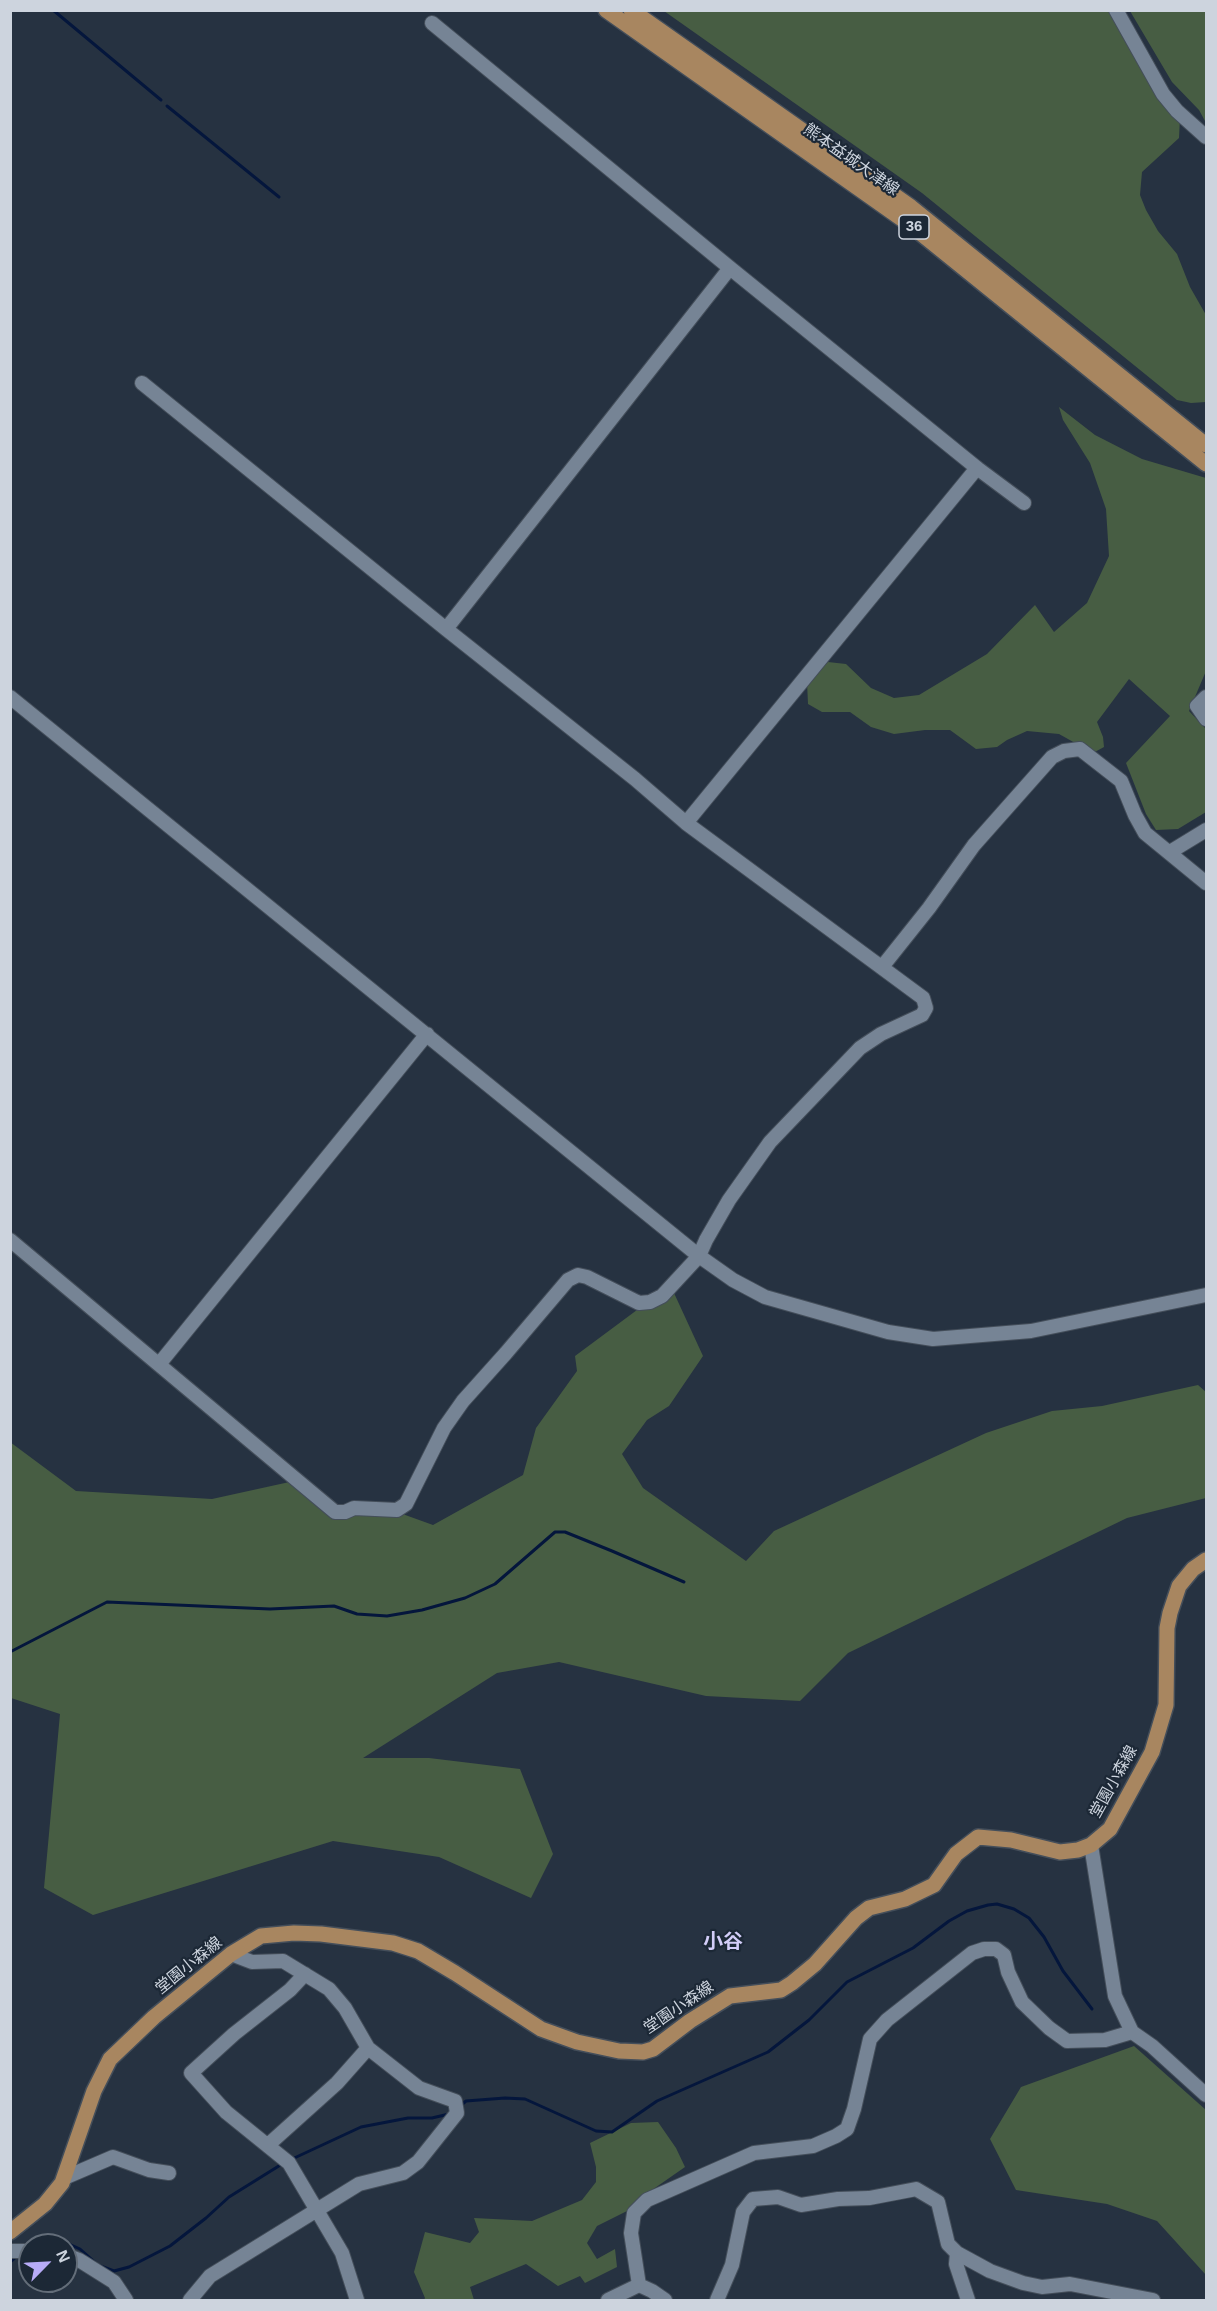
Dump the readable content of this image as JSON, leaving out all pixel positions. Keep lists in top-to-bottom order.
{
  "streets": {
    "main road": ["熊本益城大津線", "36", "堂園小森線"]
  },
  "districts": ["小谷"],
  "north": "top right"
}
